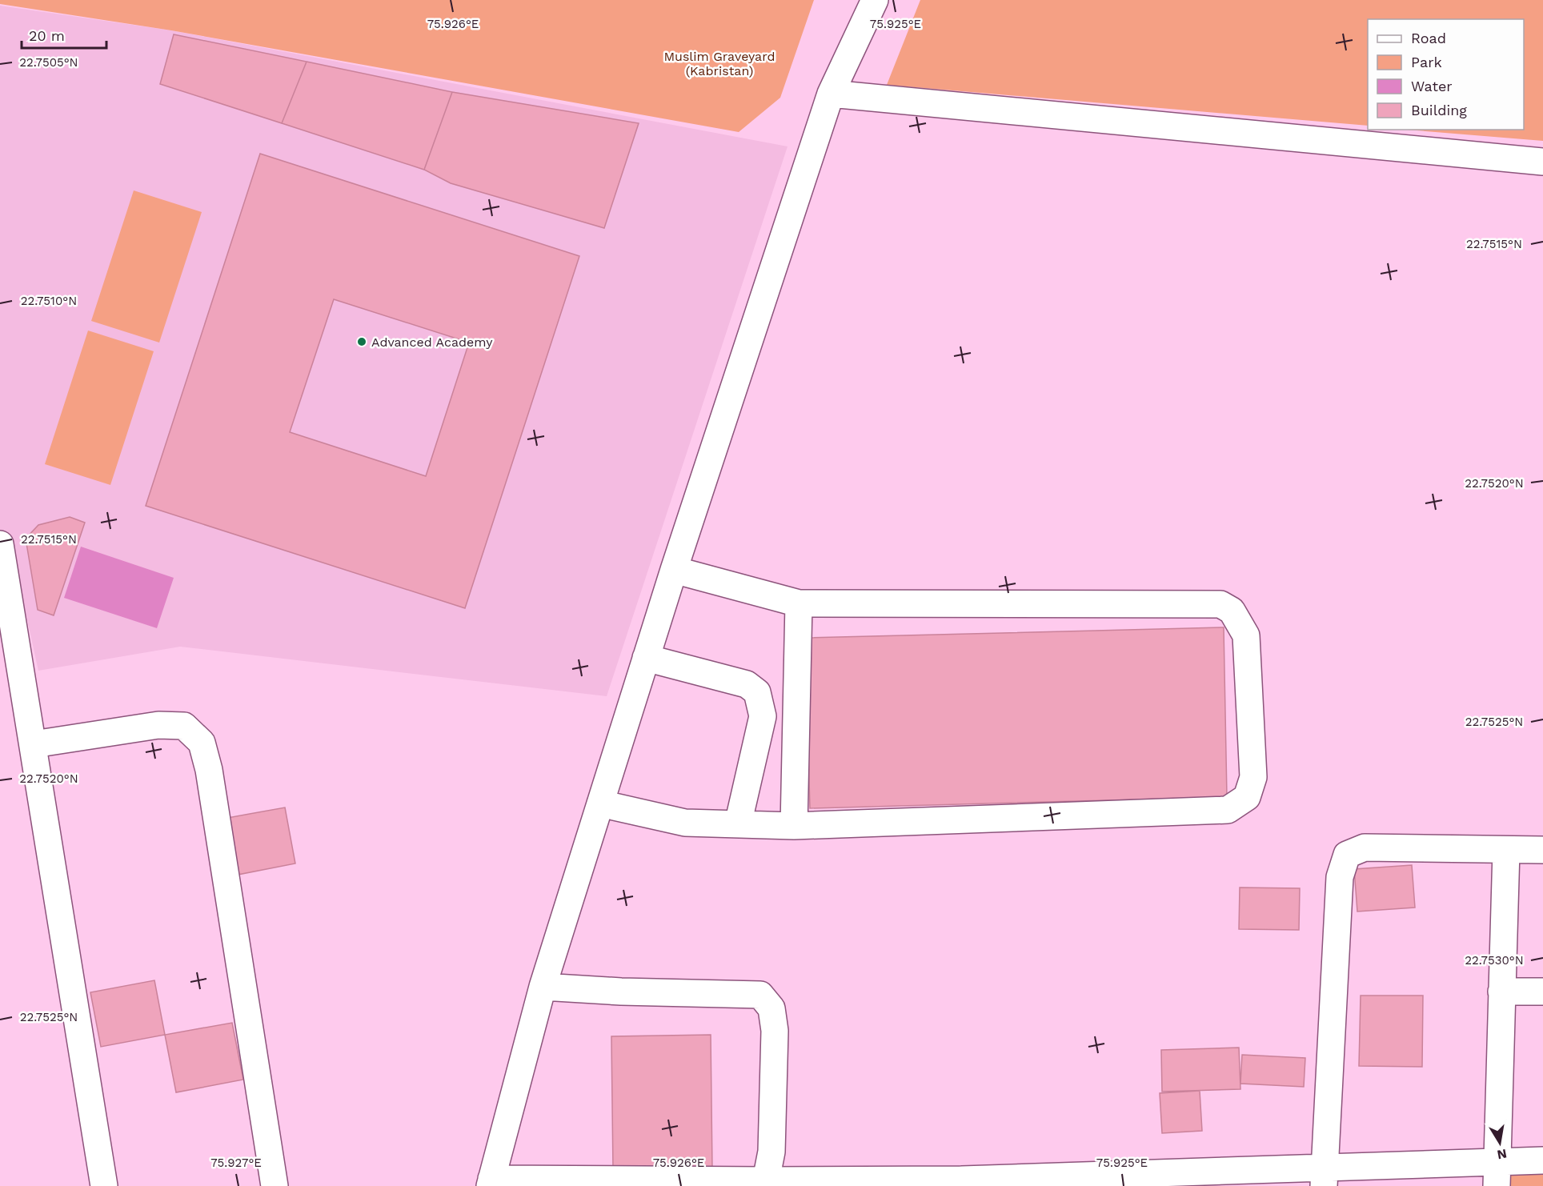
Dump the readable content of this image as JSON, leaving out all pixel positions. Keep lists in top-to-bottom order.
{
  "parks": ["Muslim Graveyard (Kabristan)"],
  "places": ["Advanced Academy"],
  "legend": [
    "Road",
    "Park",
    "Water",
    "Building"
  ],
  "scale_bar": "20 m",
  "north": "bottom",
  "coordinates": [
    "75.926°E",
    "75.925°E",
    "22.7505°N",
    "22.7515°N",
    "22.7510°N",
    "22.7520°N",
    "22.7525°N",
    "22.7530°N",
    "75.927°E"
  ]
}
